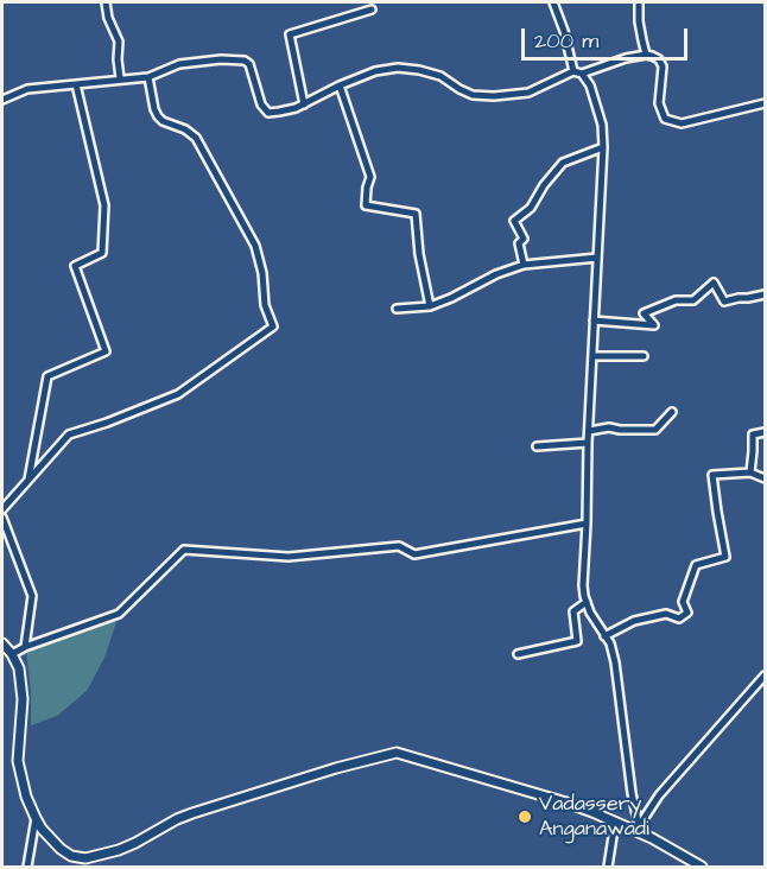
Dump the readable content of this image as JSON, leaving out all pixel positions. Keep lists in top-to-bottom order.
{
  "places": ["Vadassery Anganawadi"],
  "scale_bar": "200 m"
}
